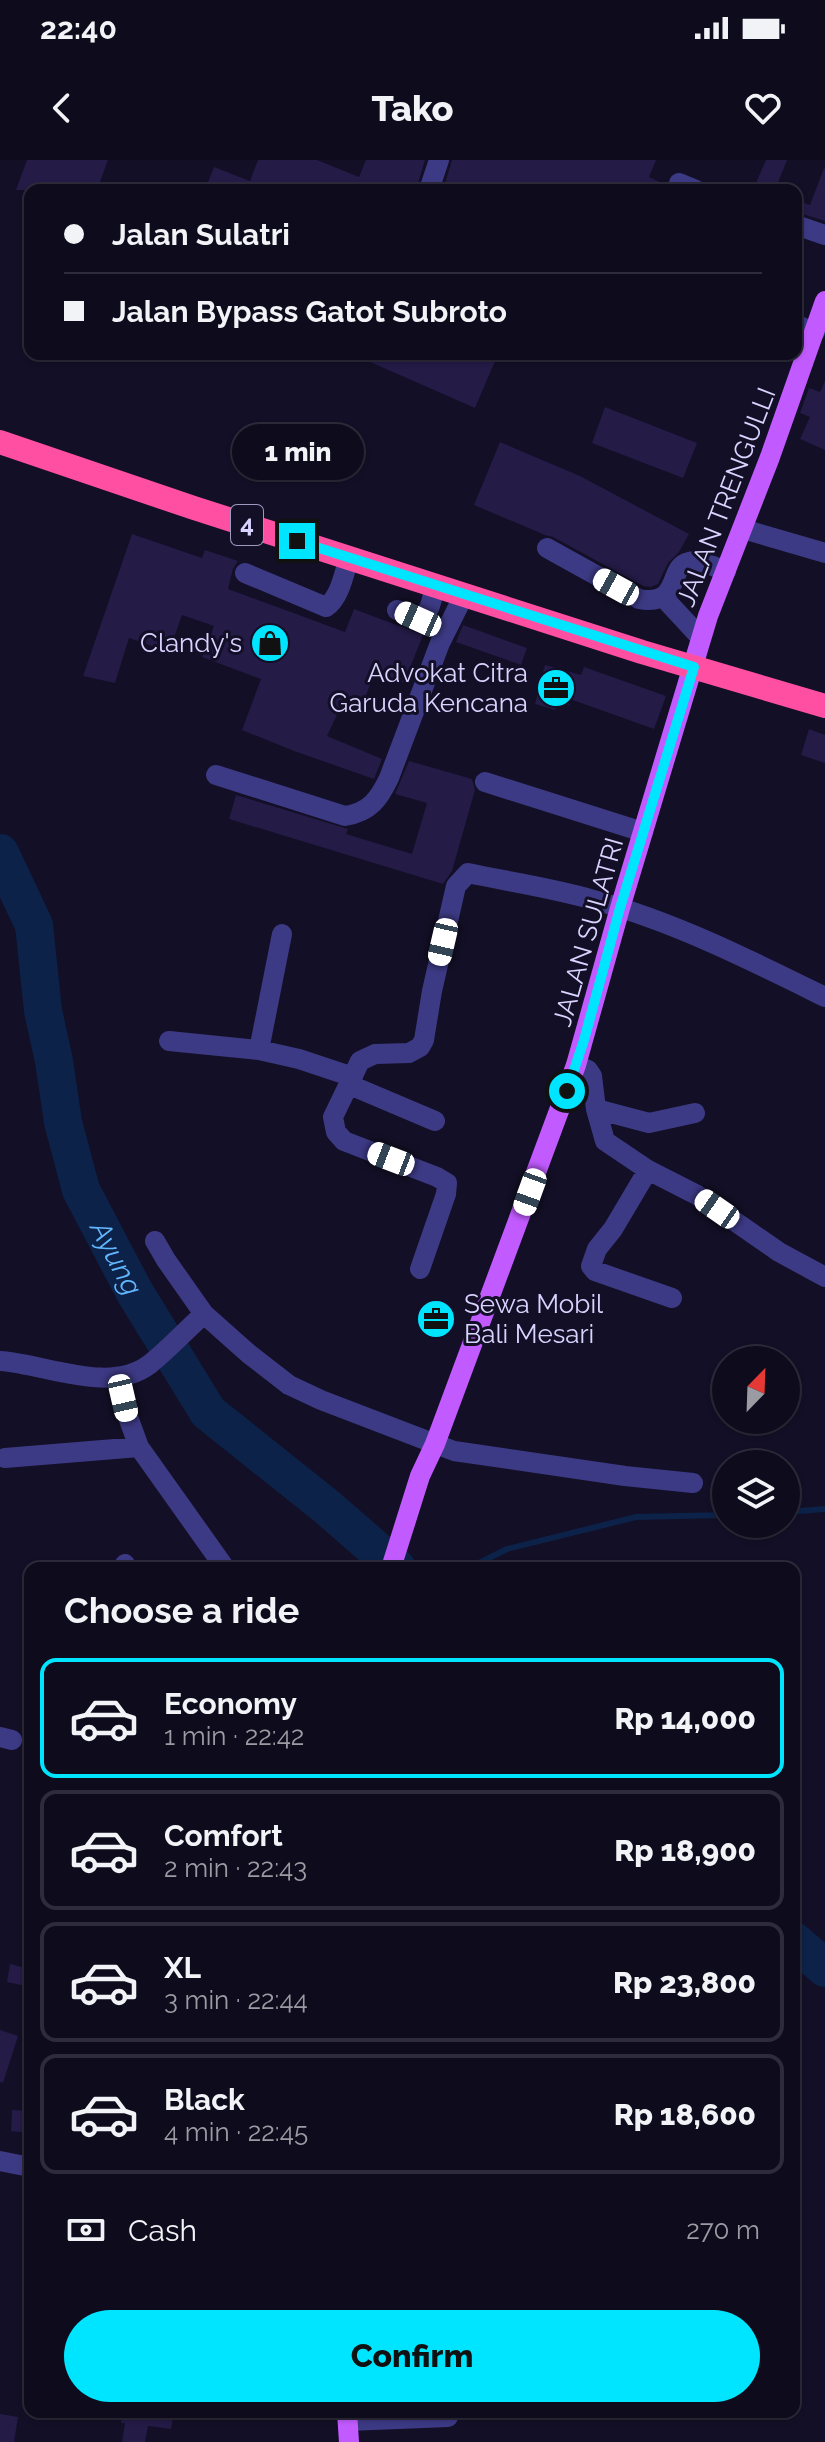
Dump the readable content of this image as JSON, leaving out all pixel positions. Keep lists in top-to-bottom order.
{
  "streets": {
    "highway": ["4"],
    "main road": ["JALAN TRENGULLI", "JALAN SULATRI"]
  },
  "crossings": [
    ["JALAN TRENGULLI", "4"],
    ["JALAN TRENGULLI", "JALAN SULATRI"],
    ["4", "JALAN SULATRI"]
  ],
  "water": ["Ayung"],
  "places": {
    "shop": ["Clandy's"],
    "office": ["Advokat Citra Garuda Kencana", "Sewa Mobil Bali Mesari"]
  },
  "north": "top right",
  "page": {
    "status": "22:40",
    "header": "Tako",
    "banner": ["Jalan Sulatri", "Jalan Bypass Gatot Subroto"],
    "bubble": "1 min",
    "heading": "Choose a ride",
    "list": [
      {
        "name": "Economy",
        "note": "1 min · 22:42",
        "value": "Rp 14,000"
      },
      {
        "name": "Comfort",
        "note": "2 min · 22:43",
        "value": "Rp 18,900"
      },
      {
        "name": "XL",
        "note": "3 min · 22:44",
        "value": "Rp 23,800"
      },
      {
        "name": "Black",
        "note": "4 min · 22:45",
        "value": "Rp 18,600"
      }
    ],
    "pay": ["Cash", "270 m"],
    "buttons": "Confirm"
  }
}
